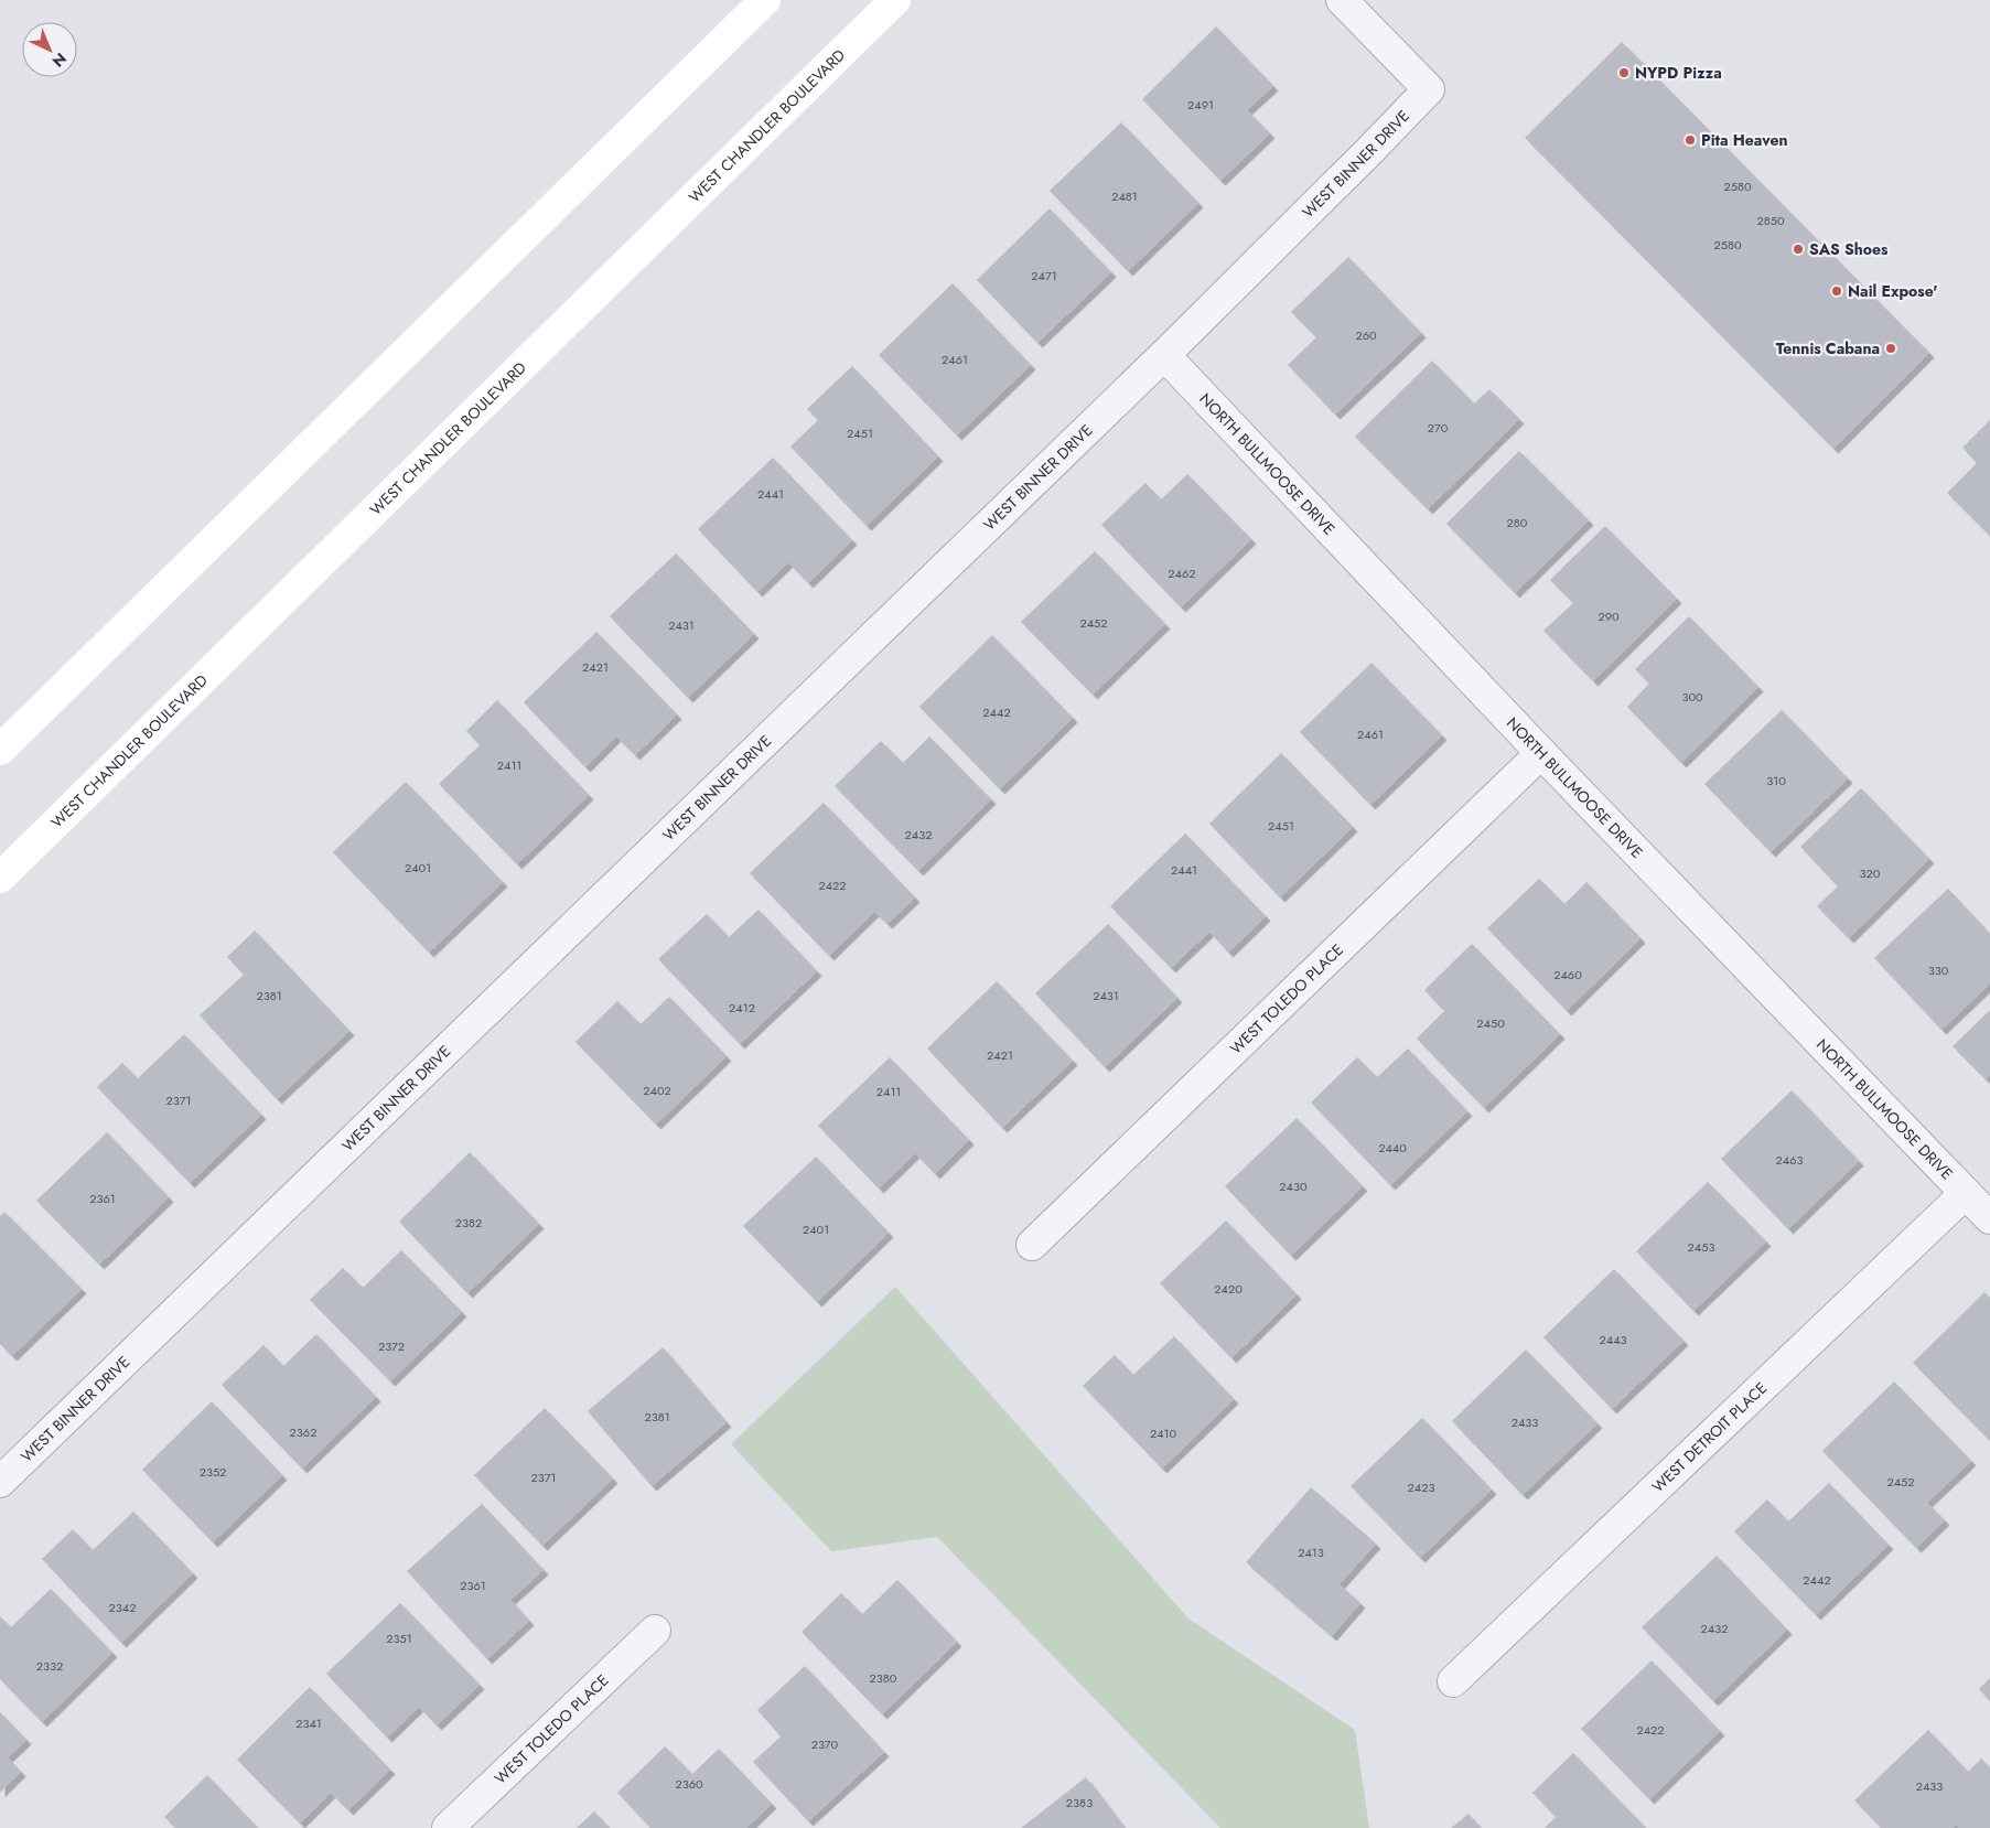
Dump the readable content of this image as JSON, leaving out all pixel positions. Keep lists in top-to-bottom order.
{
  "streets": {
    "main road": ["WEST CHANDLER BOULEVARD"],
    "street": [
      "WEST BINNER DRIVE",
      "NORTH BULLMOOSE DRIVE",
      "WEST TOLEDO PLACE",
      "WEST DETROIT PLACE"
    ]
  },
  "crossings": [
    ["WEST BINNER DRIVE", "NORTH BULLMOOSE DRIVE"],
    ["NORTH BULLMOOSE DRIVE", "WEST TOLEDO PLACE"],
    ["NORTH BULLMOOSE DRIVE", "WEST DETROIT PLACE"]
  ],
  "places": [
    "NYPD Pizza",
    "Pita Heaven",
    "SAS Shoes",
    "Nail Expose'",
    "Tennis Cabana"
  ],
  "house_numbers": [
    "2491",
    "2580",
    "2481",
    "2850",
    "2580",
    "2471",
    "260",
    "2461",
    "270",
    "2451",
    "2441",
    "280",
    "2462",
    "290",
    "2452",
    "2431",
    "2421",
    "300",
    "2442",
    "2461",
    "2411",
    "310",
    "2451",
    "2432",
    "2401",
    "2441",
    "320",
    "2422",
    "330",
    "2460",
    "2381",
    "2431",
    "2412",
    "2450",
    "2421",
    "2402",
    "2411",
    "2371",
    "2440",
    "2463",
    "2430",
    "2361",
    "2382",
    "2401",
    "2453",
    "2420",
    "2443",
    "2372",
    "2381",
    "2433",
    "2362",
    "2410",
    "2352",
    "2371",
    "2452",
    "2423",
    "2413",
    "2442",
    "2361",
    "2342",
    "2432",
    "2351",
    "2332",
    "2380",
    "2341",
    "2422",
    "2370",
    "2360",
    "2433",
    "2383"
  ],
  "north": "bottom right"
}
